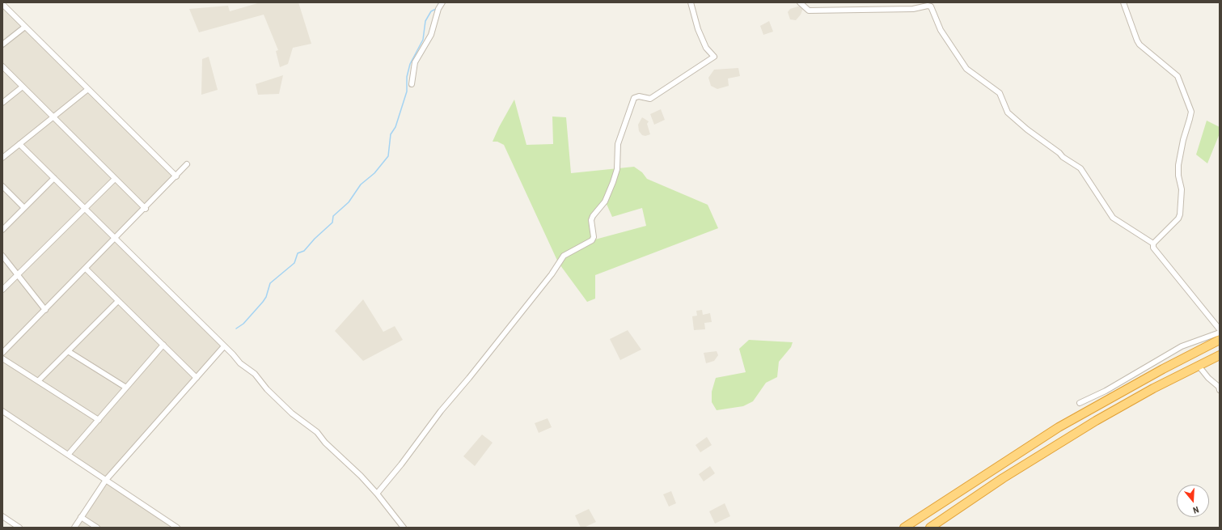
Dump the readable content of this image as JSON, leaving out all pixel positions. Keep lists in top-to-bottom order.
{
  "north": "bottom"
}
